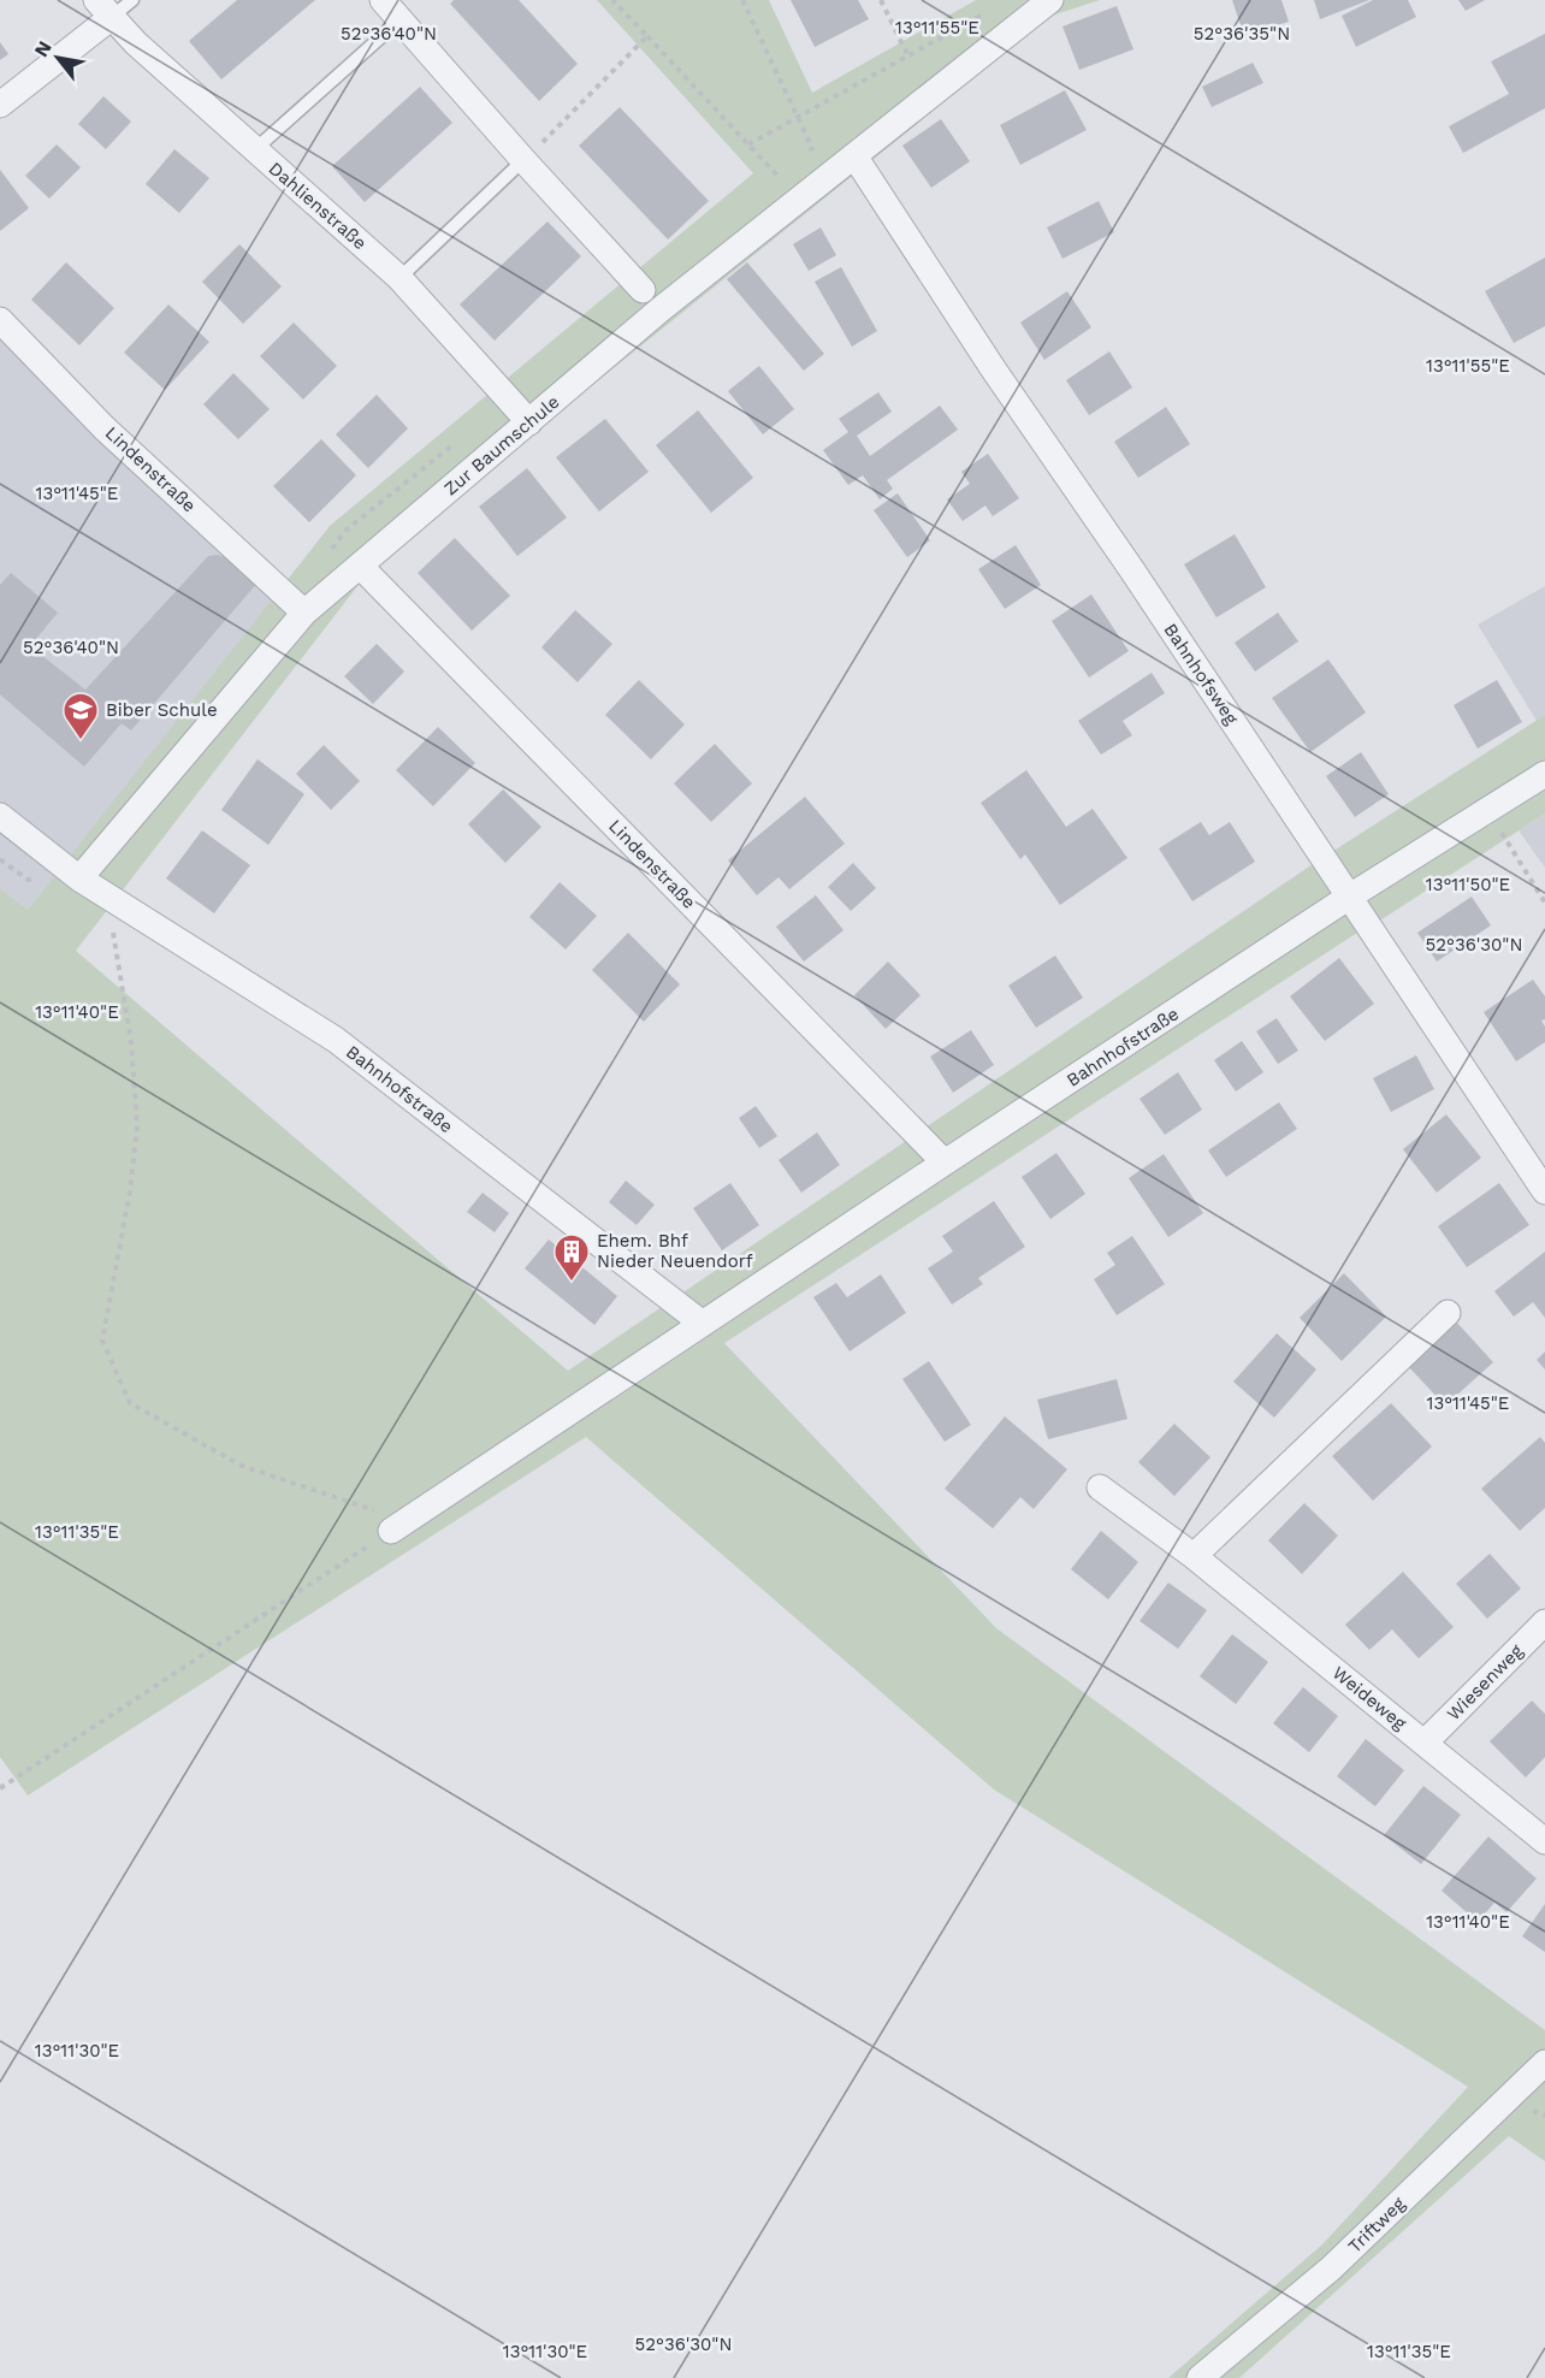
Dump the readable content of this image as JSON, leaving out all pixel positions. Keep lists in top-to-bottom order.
{
  "streets": {
    "street": [
      "Dahlienstraße",
      "Zur Baumschule",
      "Lindenstraße",
      "Bahnhofsweg",
      "Bahnhofstraße",
      "Wiesenweg",
      "Weideweg",
      "Triftweg"
    ]
  },
  "crossings": [
    ["Dahlienstraße", "Zur Baumschule"],
    ["Zur Baumschule", "Lindenstraße"],
    ["Zur Baumschule", "Bahnhofsweg"],
    ["Zur Baumschule", "Bahnhofstraße"],
    ["Lindenstraße", "Bahnhofstraße"],
    ["Bahnhofsweg", "Bahnhofstraße"],
    ["Wiesenweg", "Weideweg"]
  ],
  "places": {
    "school or university": ["Biber Schule"],
    "building": ["Ehem. Bhf Nieder Neuendorf"]
  },
  "north": "top left",
  "coordinates": [
    "13°11'55\"E",
    "52°36'40\"N",
    "52°36'35\"N",
    "13°11'45\"E",
    "13°11'50\"E",
    "52°36'30\"N",
    "13°11'40\"E",
    "13°11'35\"E",
    "13°11'30\"E"
  ]
}
